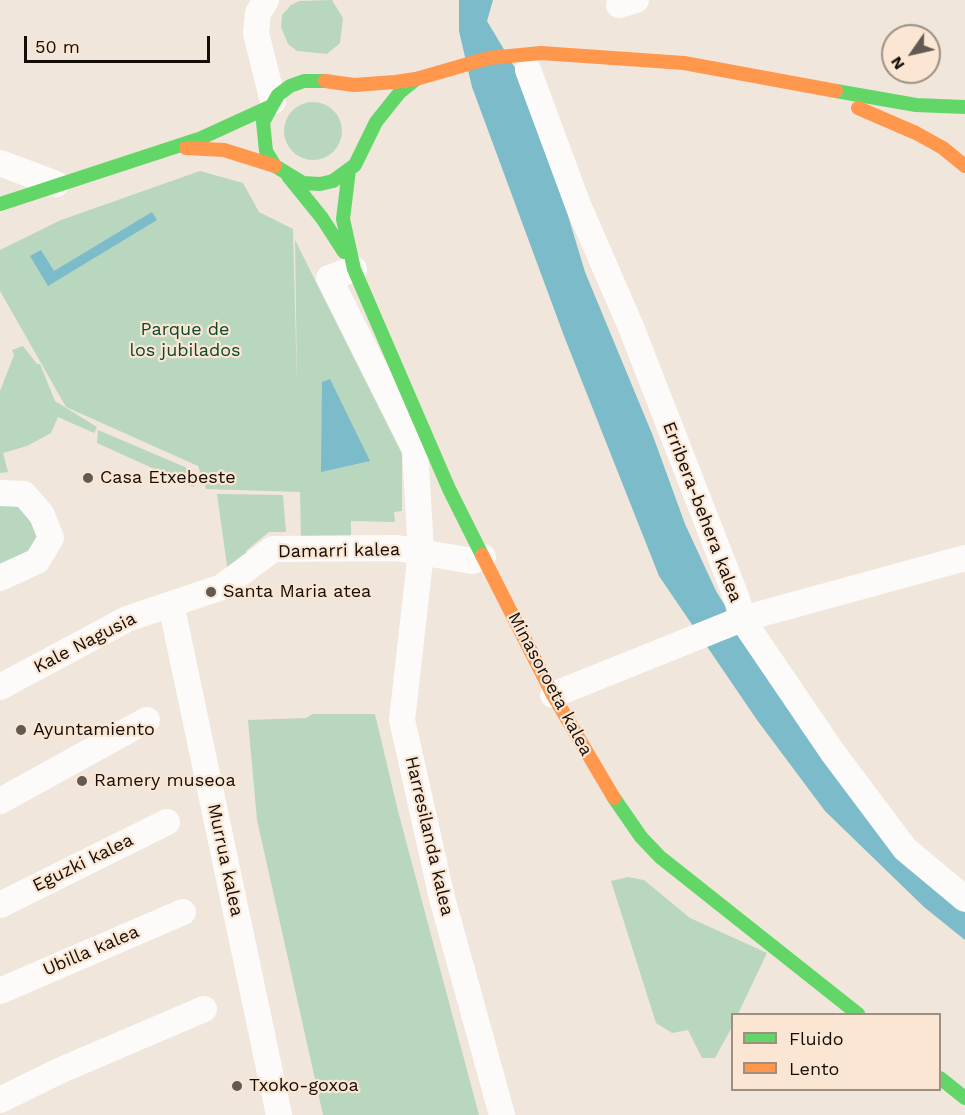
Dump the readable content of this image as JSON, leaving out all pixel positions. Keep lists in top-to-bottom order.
{
  "streets": {
    "street": [
      "Erribera-behera kalea",
      "Damarri kalea",
      "Kale Nagusia",
      "Minasoroeta kalea",
      "Harresilanda kalea",
      "Murrua kalea",
      "Eguzki kalea",
      "Ubilla kalea"
    ]
  },
  "crossings": [
    ["Damarri kalea", "Kale Nagusia"],
    ["Damarri kalea", "Minasoroeta kalea"],
    ["Damarri kalea", "Harresilanda kalea"],
    ["Damarri kalea", "Murrua kalea"],
    ["Kale Nagusia", "Murrua kalea"],
    ["Minasoroeta kalea", "Harresilanda kalea"]
  ],
  "parks": ["Parque de los jubilados"],
  "places": [
    "Casa Etxebeste",
    "Santa Maria atea",
    "Ayuntamiento",
    "Ramery museoa",
    "Txoko-goxoa"
  ],
  "legend": ["Fluido", "Lento"],
  "scale_bar": "50 m",
  "north": "bottom left"
}
